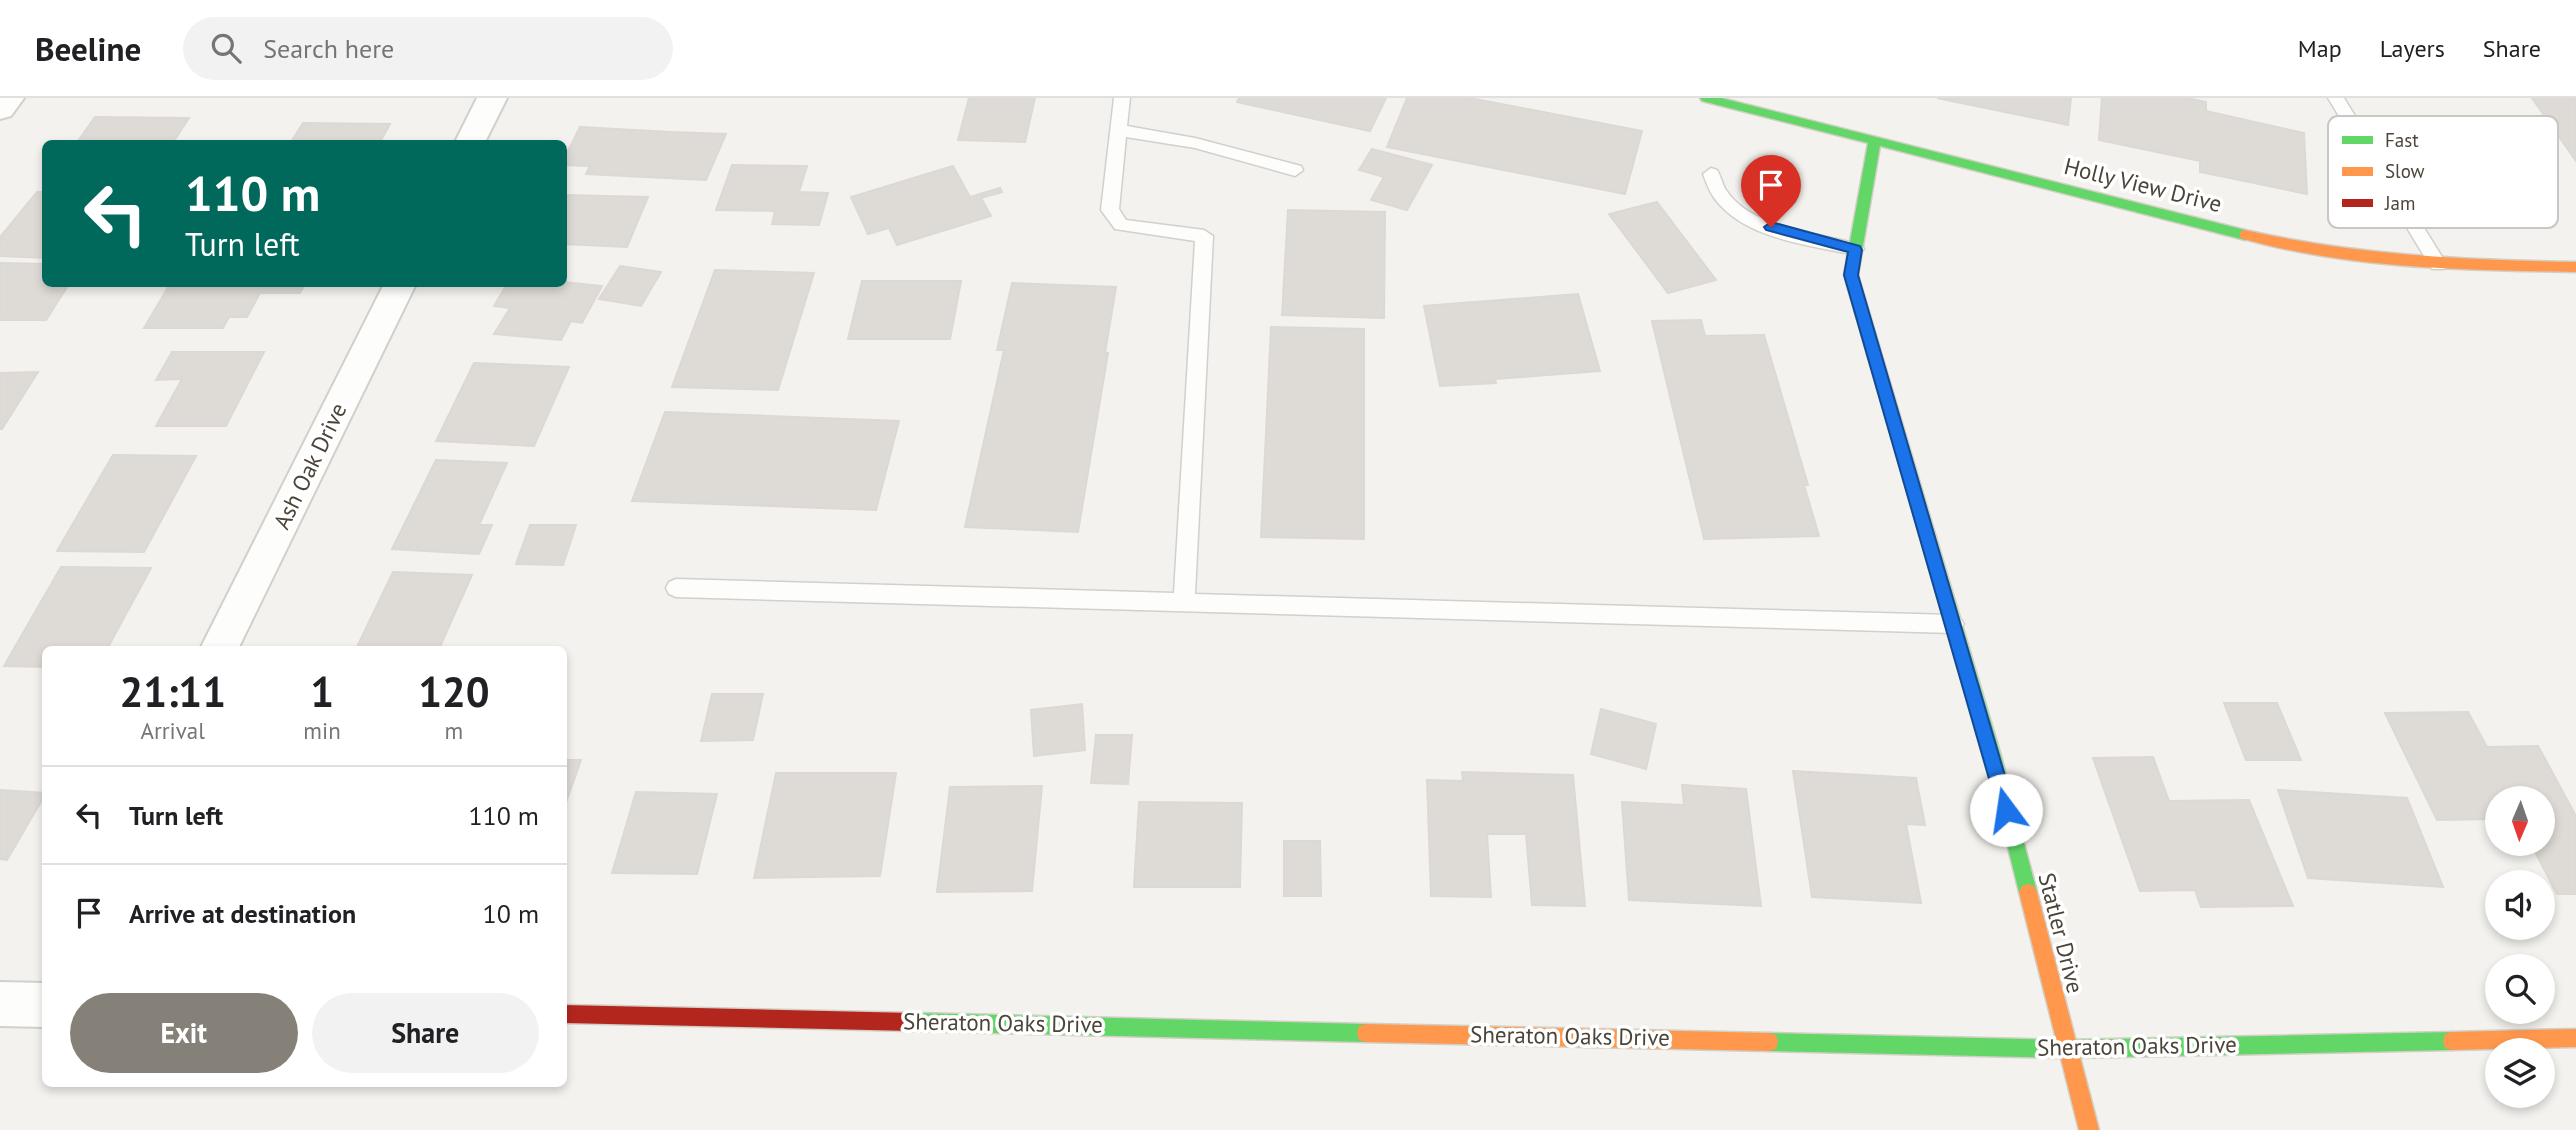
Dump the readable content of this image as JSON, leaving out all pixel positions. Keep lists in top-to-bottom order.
{
  "streets": {
    "street": [
      "Holly View Drive",
      "Ash Oak Drive",
      "Statler Drive",
      "Sheraton Oaks Drive"
    ]
  },
  "crossings": [
    ["Holly View Drive", "Statler Drive"],
    ["Statler Drive", "Sheraton Oaks Drive"]
  ],
  "legend": ["Fast", "Slow", "Jam"],
  "north": "bottom",
  "page": {
    "header": "Beeline",
    "search": "Search here",
    "nav": ["Map", "Layers", "Share"],
    "turn": ["110 m", "Turn left"],
    "eta": [
      "21:11",
      "Arrival",
      "1",
      "min",
      "120",
      "m"
    ],
    "list": [
      {
        "name": "Turn left",
        "value": "110 m"
      },
      {
        "name": "Arrive at destination",
        "value": "10 m"
      }
    ],
    "buttons": ["Exit", "Share"]
  }
}
